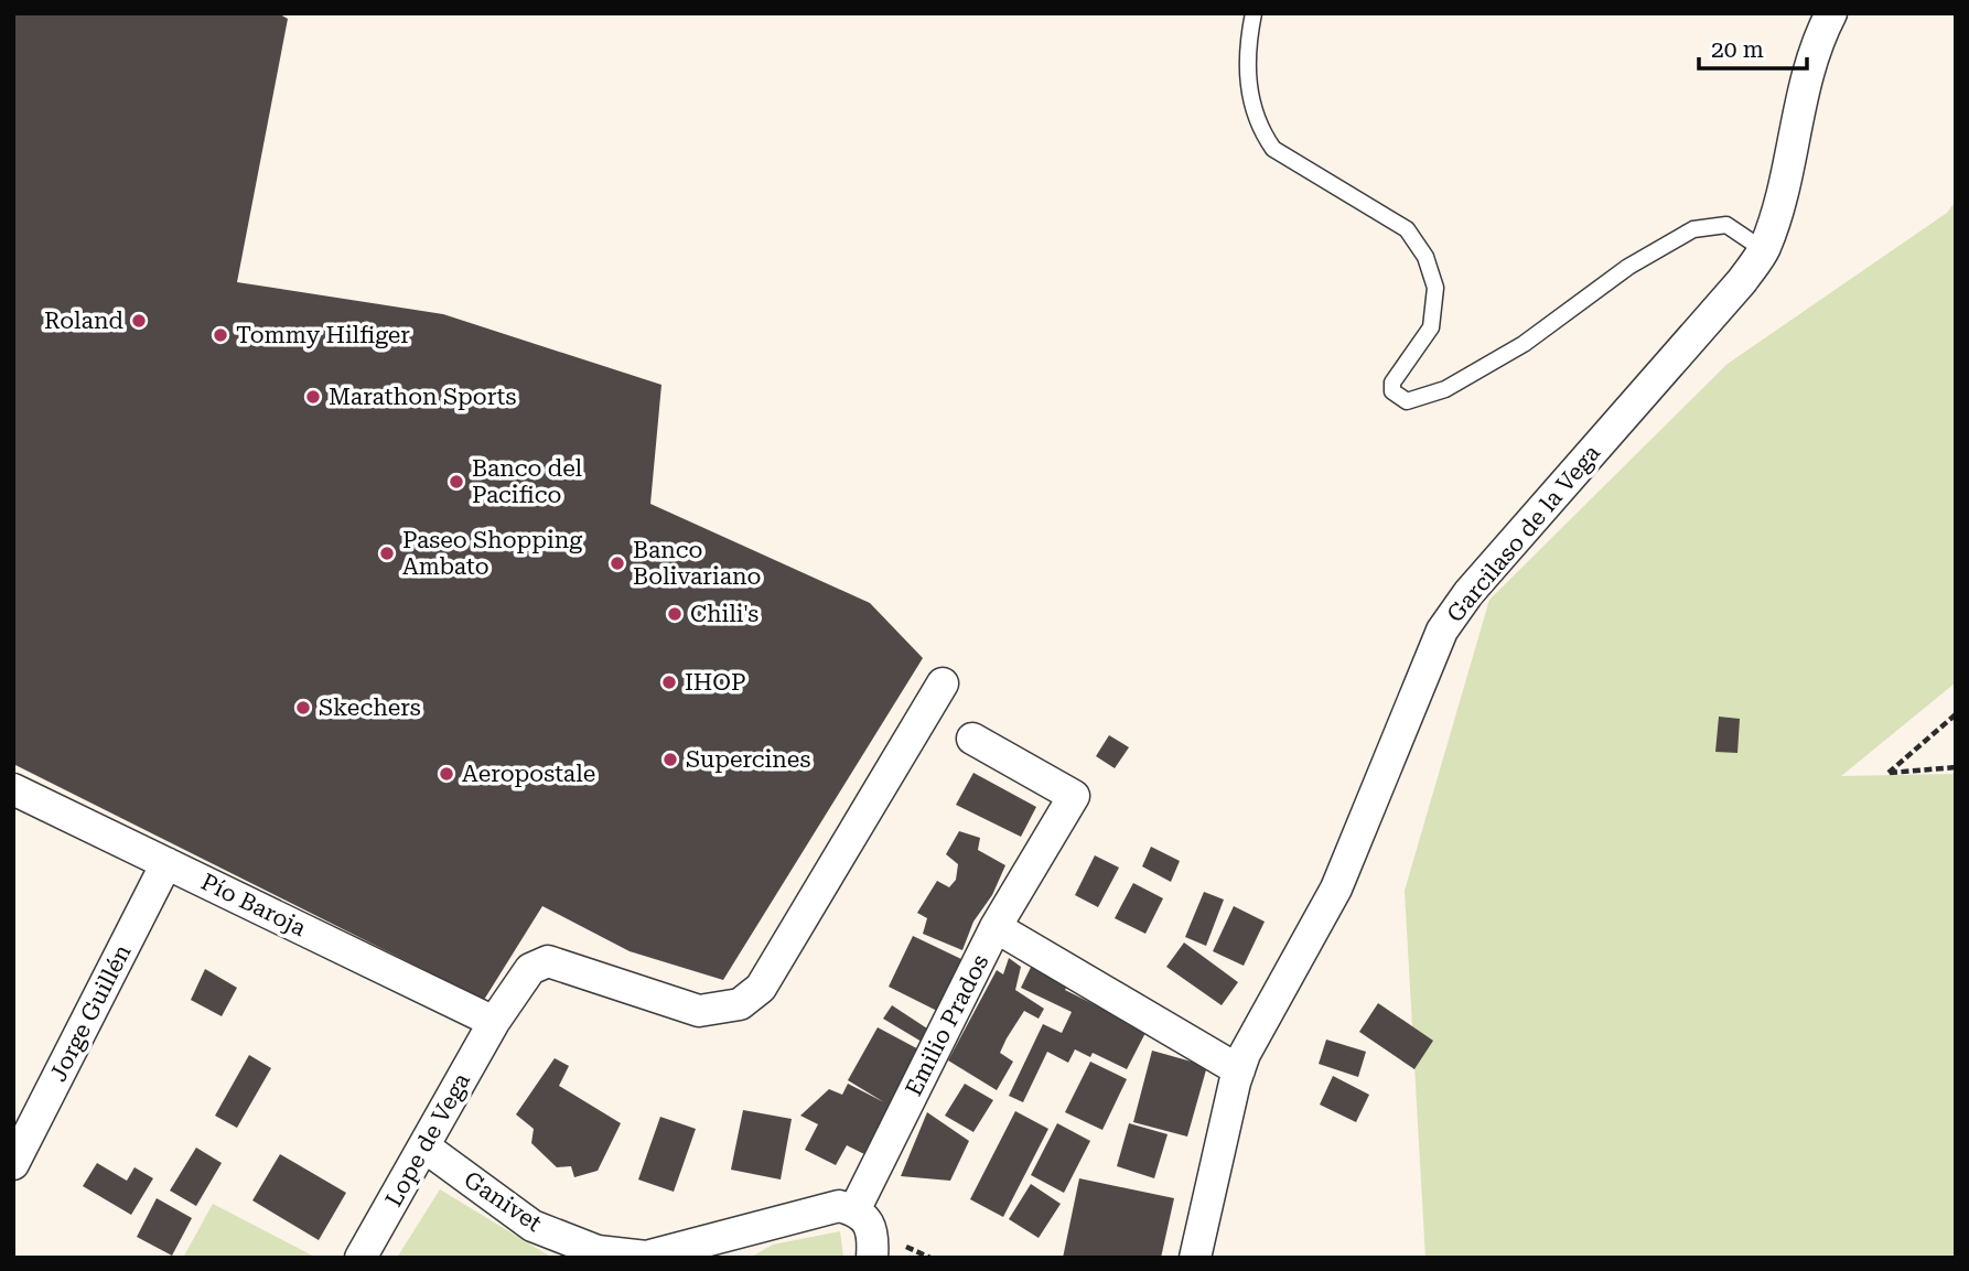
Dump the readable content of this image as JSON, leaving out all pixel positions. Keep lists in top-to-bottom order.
{
  "streets": {
    "street": [
      "Garcilaso de la Vega",
      "Pío Baroja",
      "Jorge Guillén",
      "Emilio Prados",
      "Lope de Vega",
      "Ganivet"
    ]
  },
  "crossings": [
    ["Pío Baroja", "Jorge Guillén"],
    ["Pío Baroja", "Lope de Vega"],
    ["Emilio Prados", "Ganivet"],
    ["Lope de Vega", "Ganivet"]
  ],
  "places": [
    "Roland",
    "Tommy Hilfiger",
    "Marathon Sports",
    "Banco del Pacifico",
    "Paseo Shopping Ambato",
    "Banco Bolivariano",
    "Chili's",
    "IHOP",
    "Skechers",
    "Supercines",
    "Aeropostale"
  ],
  "scale_bar": "20 m"
}
